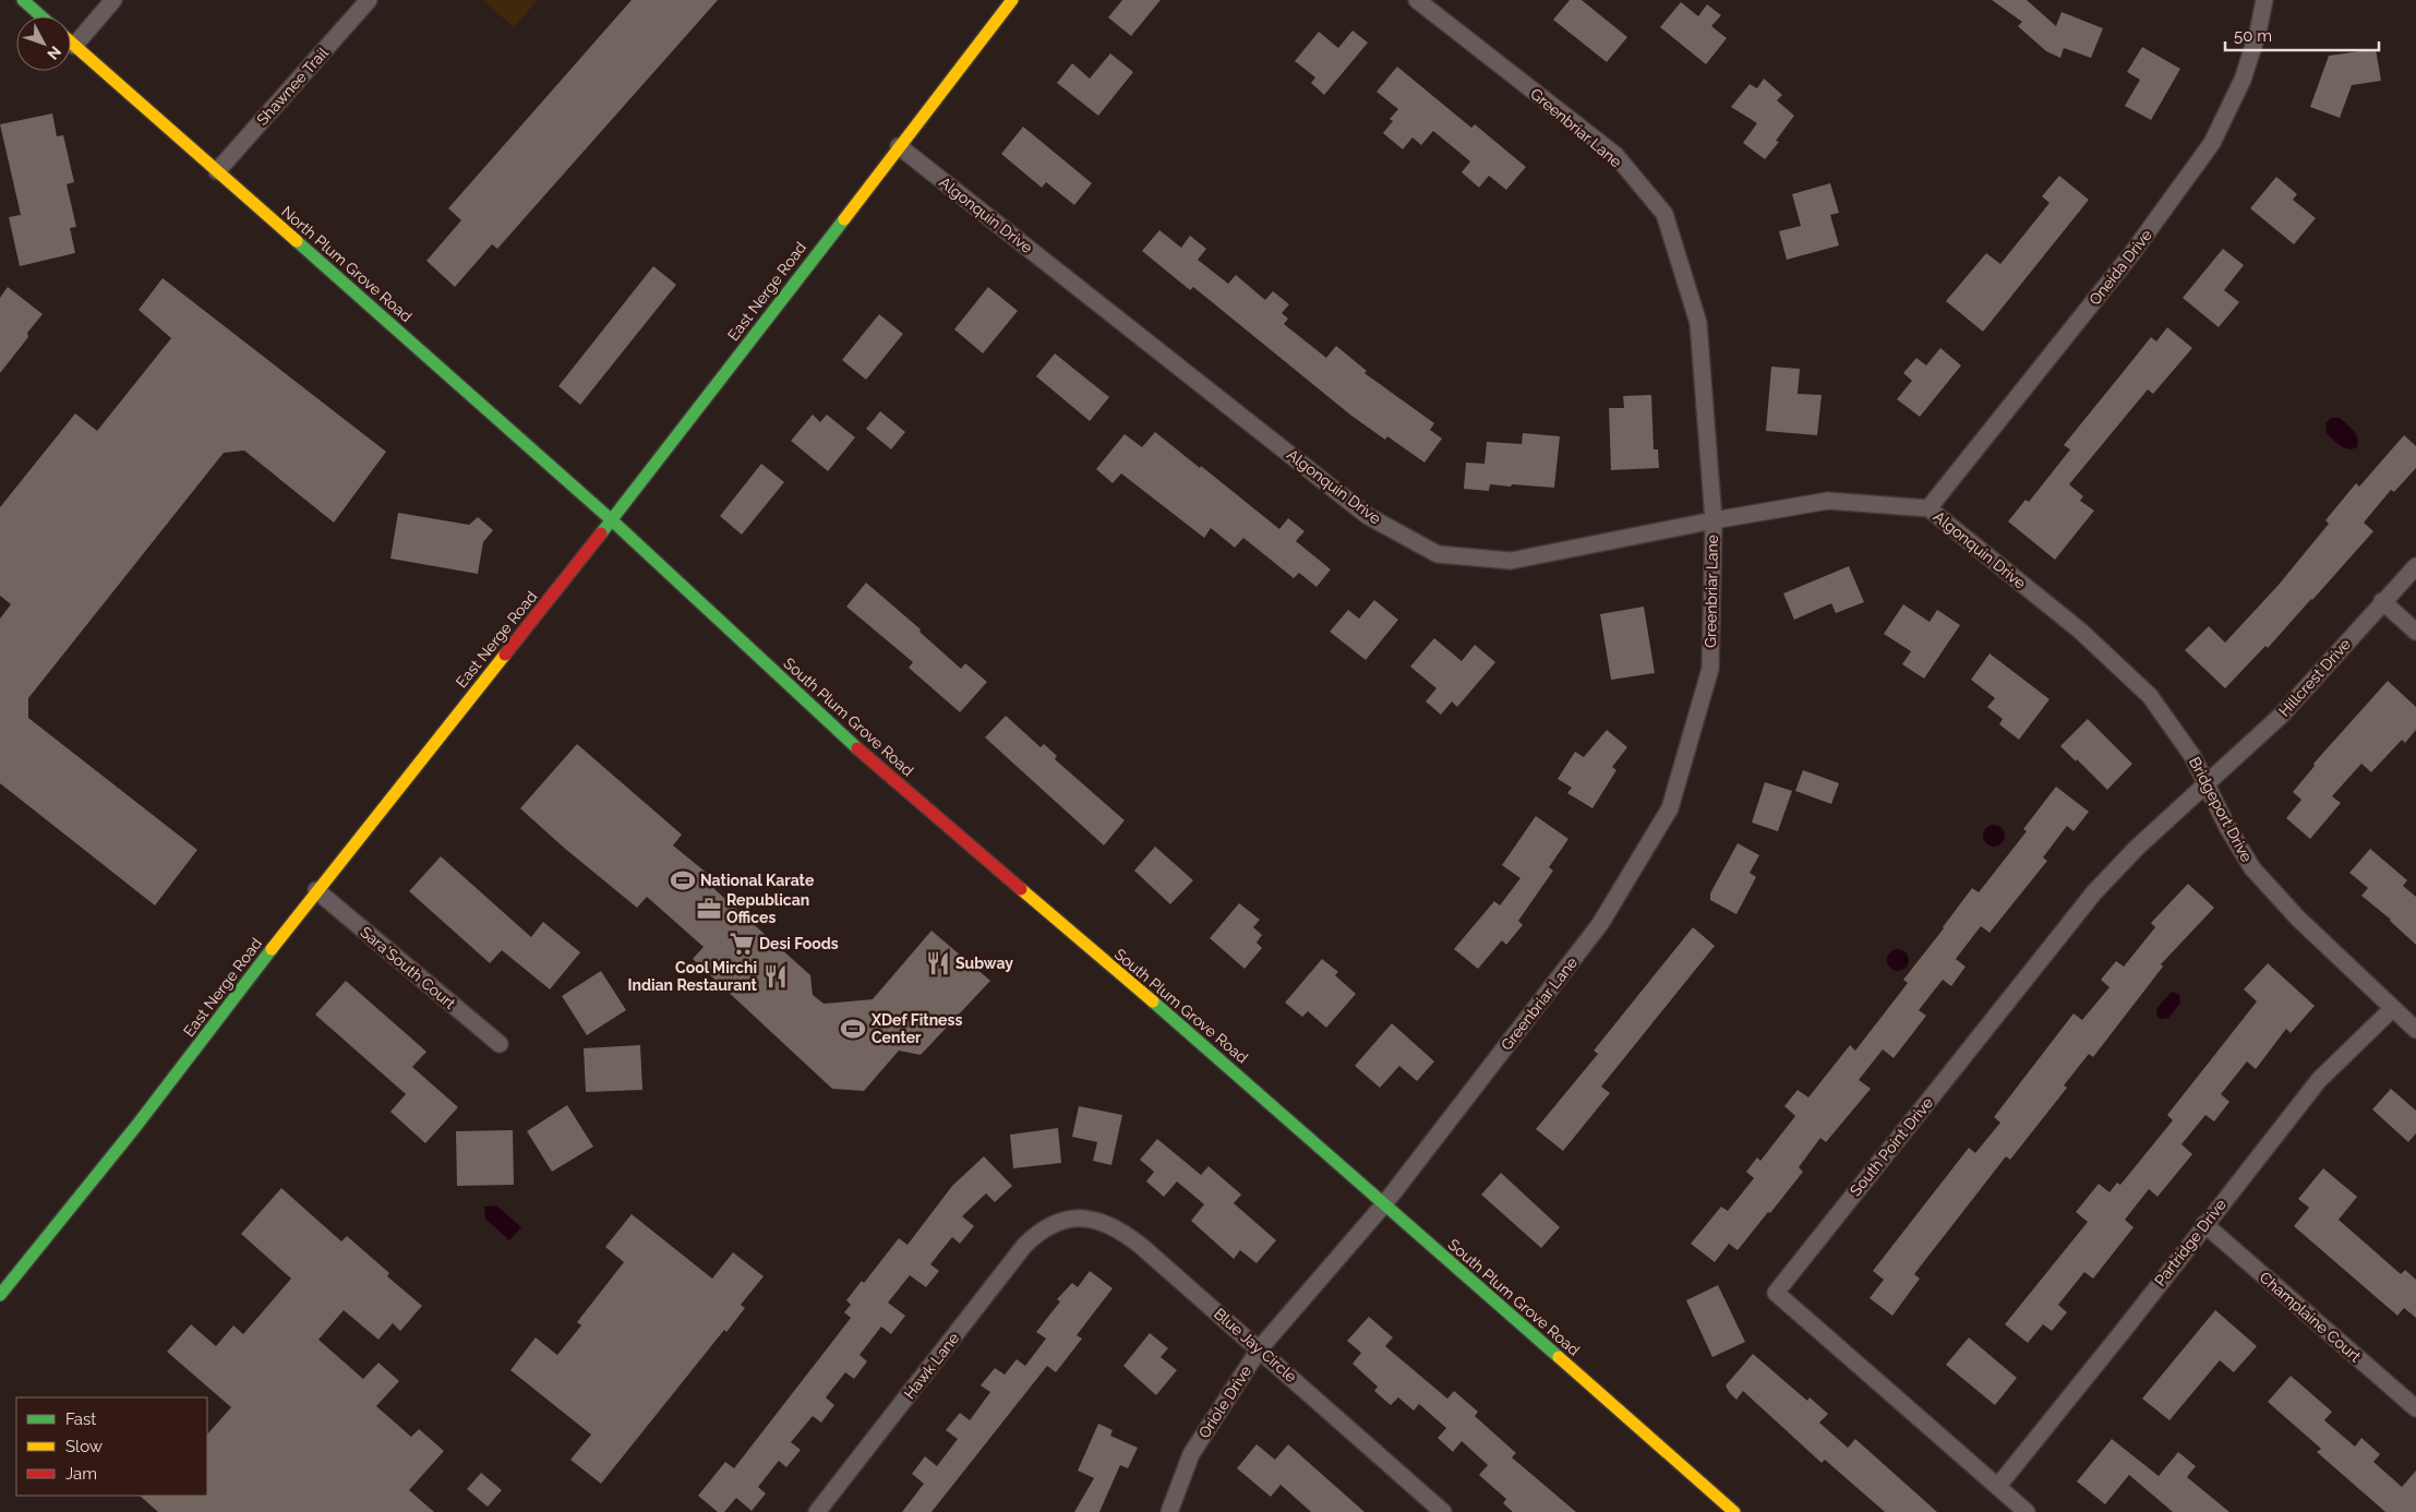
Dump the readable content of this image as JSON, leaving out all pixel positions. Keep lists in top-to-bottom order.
{
  "streets": {
    "street": [
      "Shawnee Trail",
      "Greenbriar Lane",
      "Algonquin Drive",
      "North Plum Grove Road",
      "Oneida Drive",
      "East Nerge Road",
      "Hillcrest Drive",
      "South Plum Grove Road",
      "Bridgeport Drive",
      "Sara'South Court",
      "South Point Drive",
      "Partridge Drive",
      "Champlaine Court",
      "Blue Jay Circle",
      "Hawk Lane",
      "Oriole Drive"
    ]
  },
  "crossings": [
    ["Shawnee Trail", "North Plum Grove Road"],
    ["Greenbriar Lane", "Algonquin Drive"],
    ["Greenbriar Lane", "South Plum Grove Road"],
    ["Greenbriar Lane", "Oriole Drive"],
    ["Algonquin Drive", "Oneida Drive"],
    ["Algonquin Drive", "East Nerge Road"],
    ["Algonquin Drive", "Bridgeport Drive"],
    ["North Plum Grove Road", "East Nerge Road"],
    ["North Plum Grove Road", "South Plum Grove Road"],
    ["East Nerge Road", "South Plum Grove Road"],
    ["East Nerge Road", "Sara'South Court"],
    ["Hillcrest Drive", "Bridgeport Drive"],
    ["Hillcrest Drive", "South Point Drive"],
    ["South Plum Grove Road", "Oriole Drive"],
    ["Bridgeport Drive", "South Point Drive"],
    ["Bridgeport Drive", "Partridge Drive"],
    ["South Point Drive", "Partridge Drive"],
    ["Partridge Drive", "Champlaine Court"],
    ["Blue Jay Circle", "Hawk Lane"],
    ["Blue Jay Circle", "Oriole Drive"]
  ],
  "places": {
    "sports": ["National Karate", "XDef Fitness Center"],
    "office": ["Republican Offices"],
    "supermarket": ["Desi Foods"],
    "restaurant": ["Subway", "Cool Mirchi Indian Restaurant"]
  },
  "legend": ["Fast", "Slow", "Jam"],
  "scale_bar": "50 m",
  "north": "bottom right"
}
